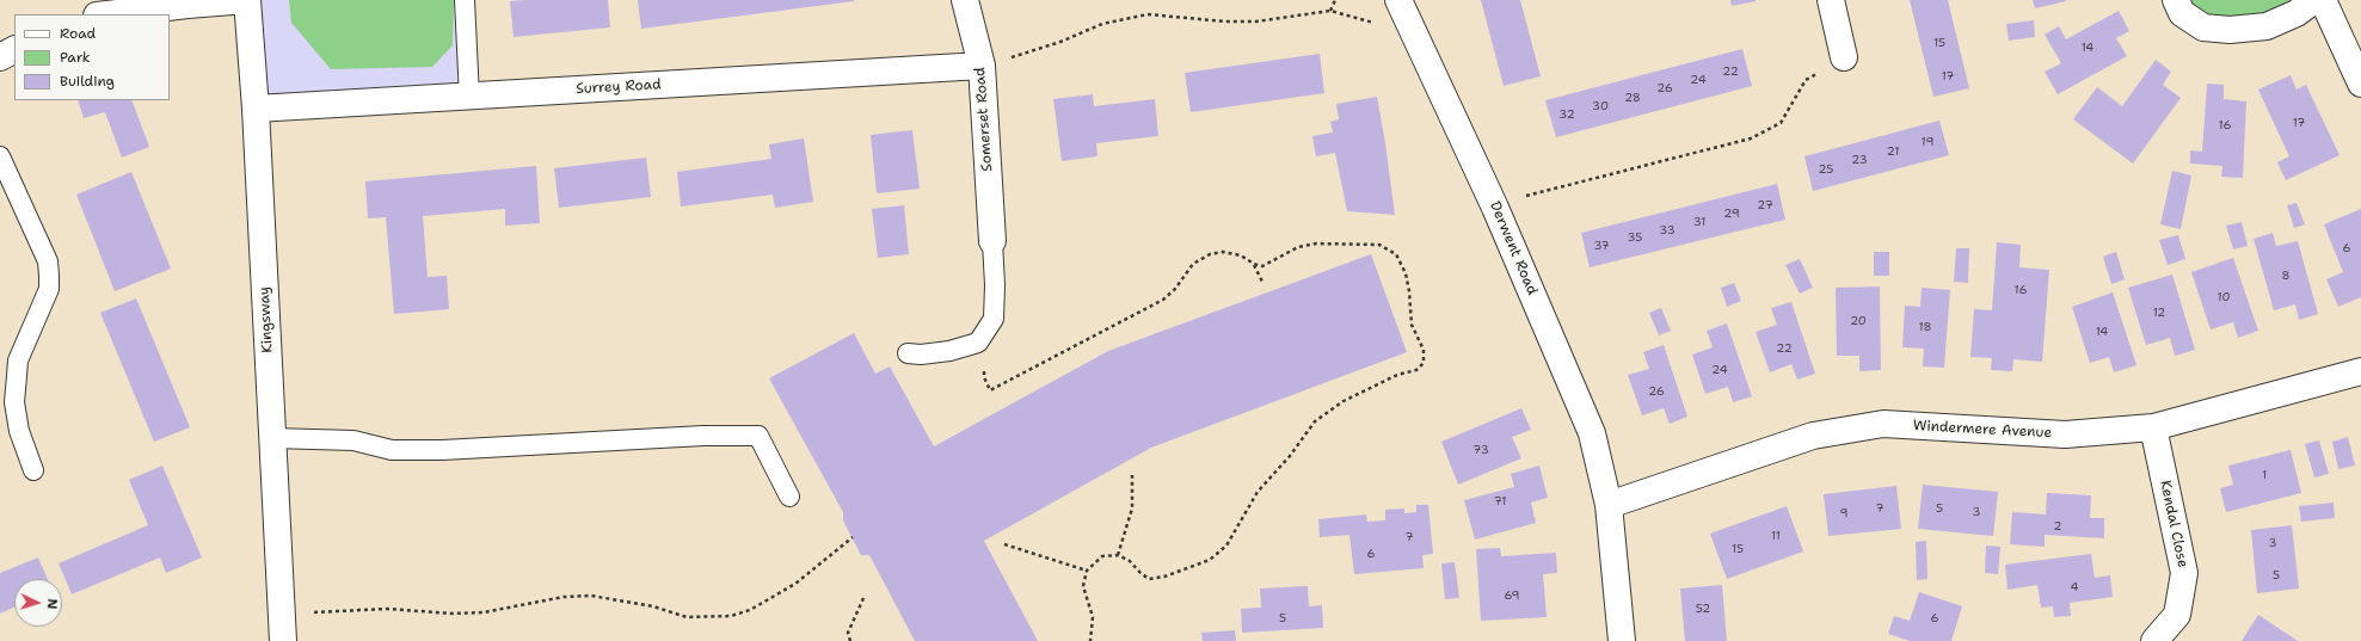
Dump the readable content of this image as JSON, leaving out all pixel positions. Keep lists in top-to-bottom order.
{
  "streets": {
    "street": [
      "Surrey Road",
      "Somerset Road",
      "Derwent Road",
      "Kingsway",
      "Windermere Avenue",
      "Kendal Close"
    ]
  },
  "crossings": [
    ["Surrey Road", "Somerset Road"],
    ["Surrey Road", "Kingsway"],
    ["Derwent Road", "Windermere Avenue"],
    ["Windermere Avenue", "Kendal Close"]
  ],
  "house_numbers": [
    "15",
    "14",
    "22",
    "17",
    "24",
    "26",
    "28",
    "30",
    "32",
    "17",
    "16",
    "19",
    "21",
    "23",
    "25",
    "27",
    "29",
    "31",
    "33",
    "35",
    "37",
    "6",
    "8",
    "16",
    "10",
    "12",
    "20",
    "18",
    "14",
    "22",
    "24",
    "26",
    "73",
    "1",
    "71",
    "7",
    "5",
    "3",
    "9",
    "2",
    "11",
    "7",
    "3",
    "15",
    "6",
    "5",
    "4",
    "69",
    "52",
    "5",
    "6"
  ],
  "legend": ["Road", "Park", "Building"],
  "north": "right"
}
